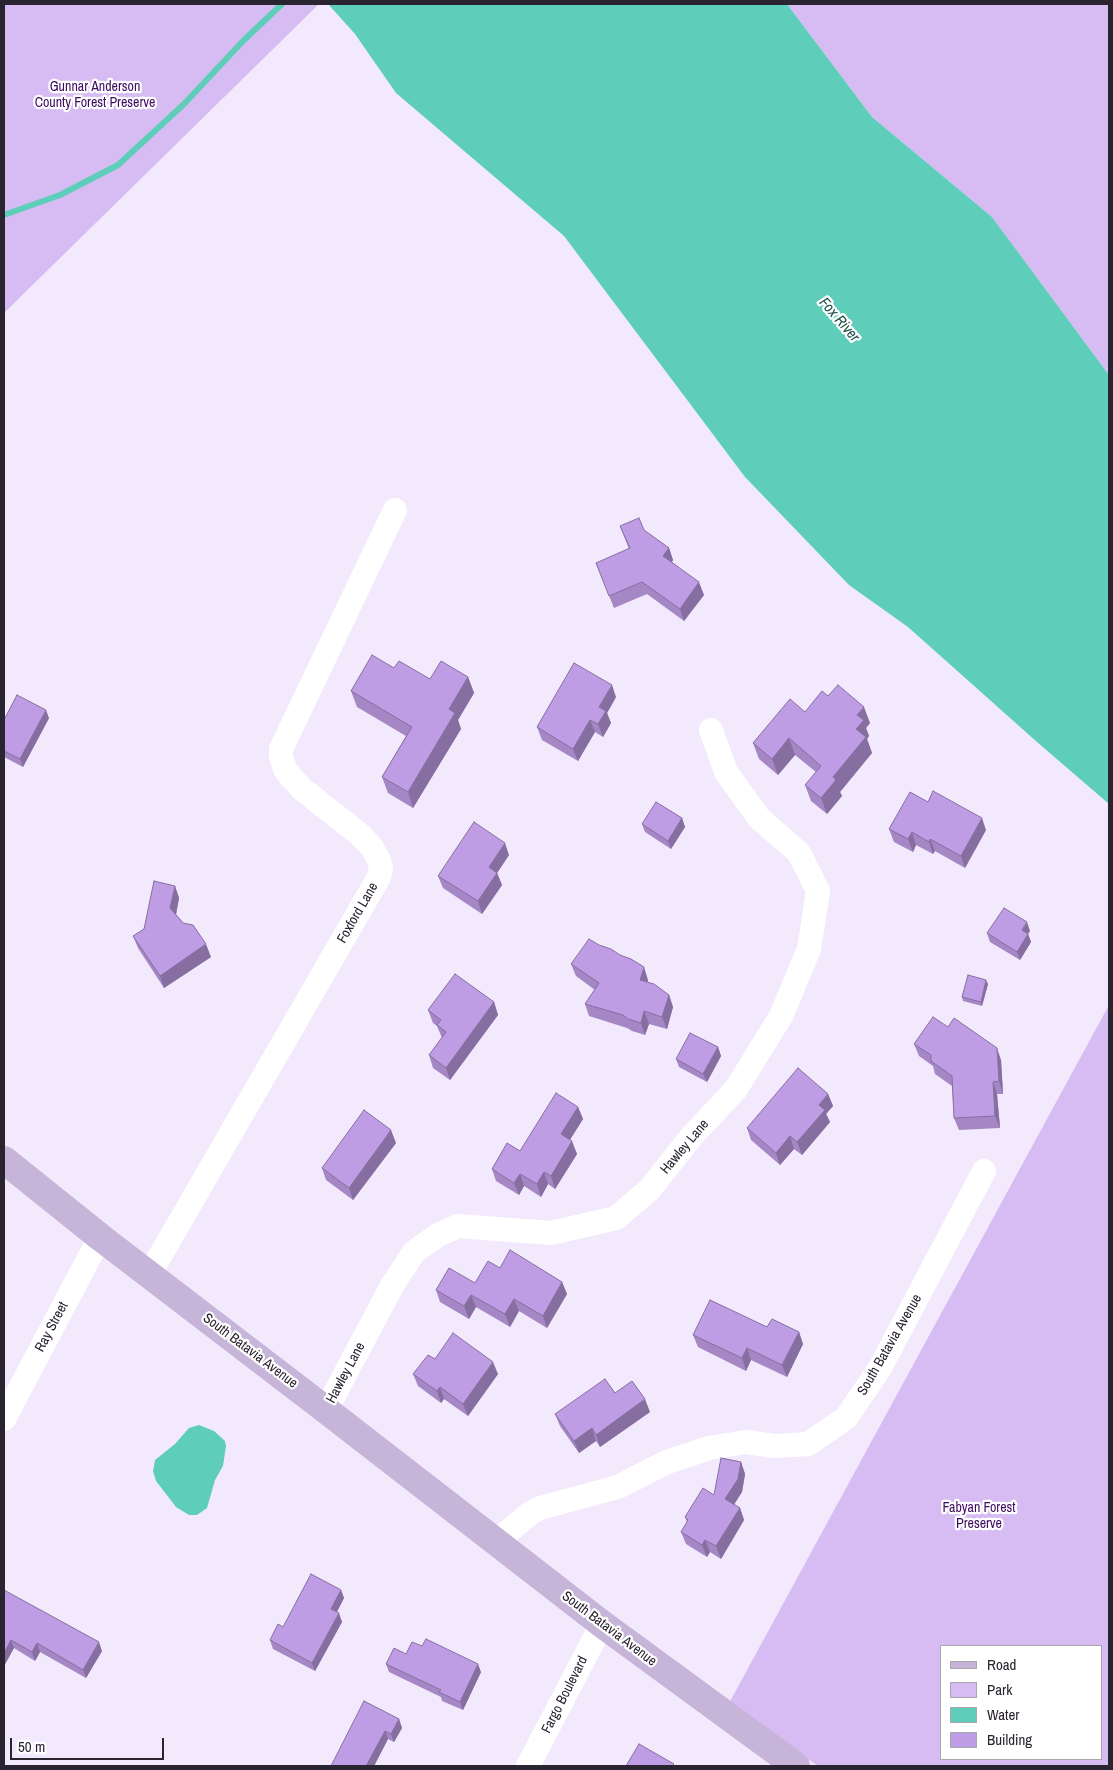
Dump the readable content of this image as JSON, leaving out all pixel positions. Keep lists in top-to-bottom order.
{
  "streets": {
    "main road": ["South Batavia Avenue"],
    "street": [
      "Foxford Lane",
      "Hawley Lane",
      "Ray Street",
      "Fargo Boulevard"
    ]
  },
  "crossings": [
    ["Foxford Lane", "South Batavia Avenue"],
    ["Hawley Lane", "South Batavia Avenue"],
    ["Ray Street", "South Batavia Avenue"],
    ["South Batavia Avenue", "Fargo Boulevard"]
  ],
  "water": ["Fox River"],
  "parks": ["Gunnar Anderson County Forest Preserve", "Fabyan Forest Preserve"],
  "legend": [
    "Road",
    "Park",
    "Water",
    "Building"
  ],
  "scale_bar": "50 m"
}
